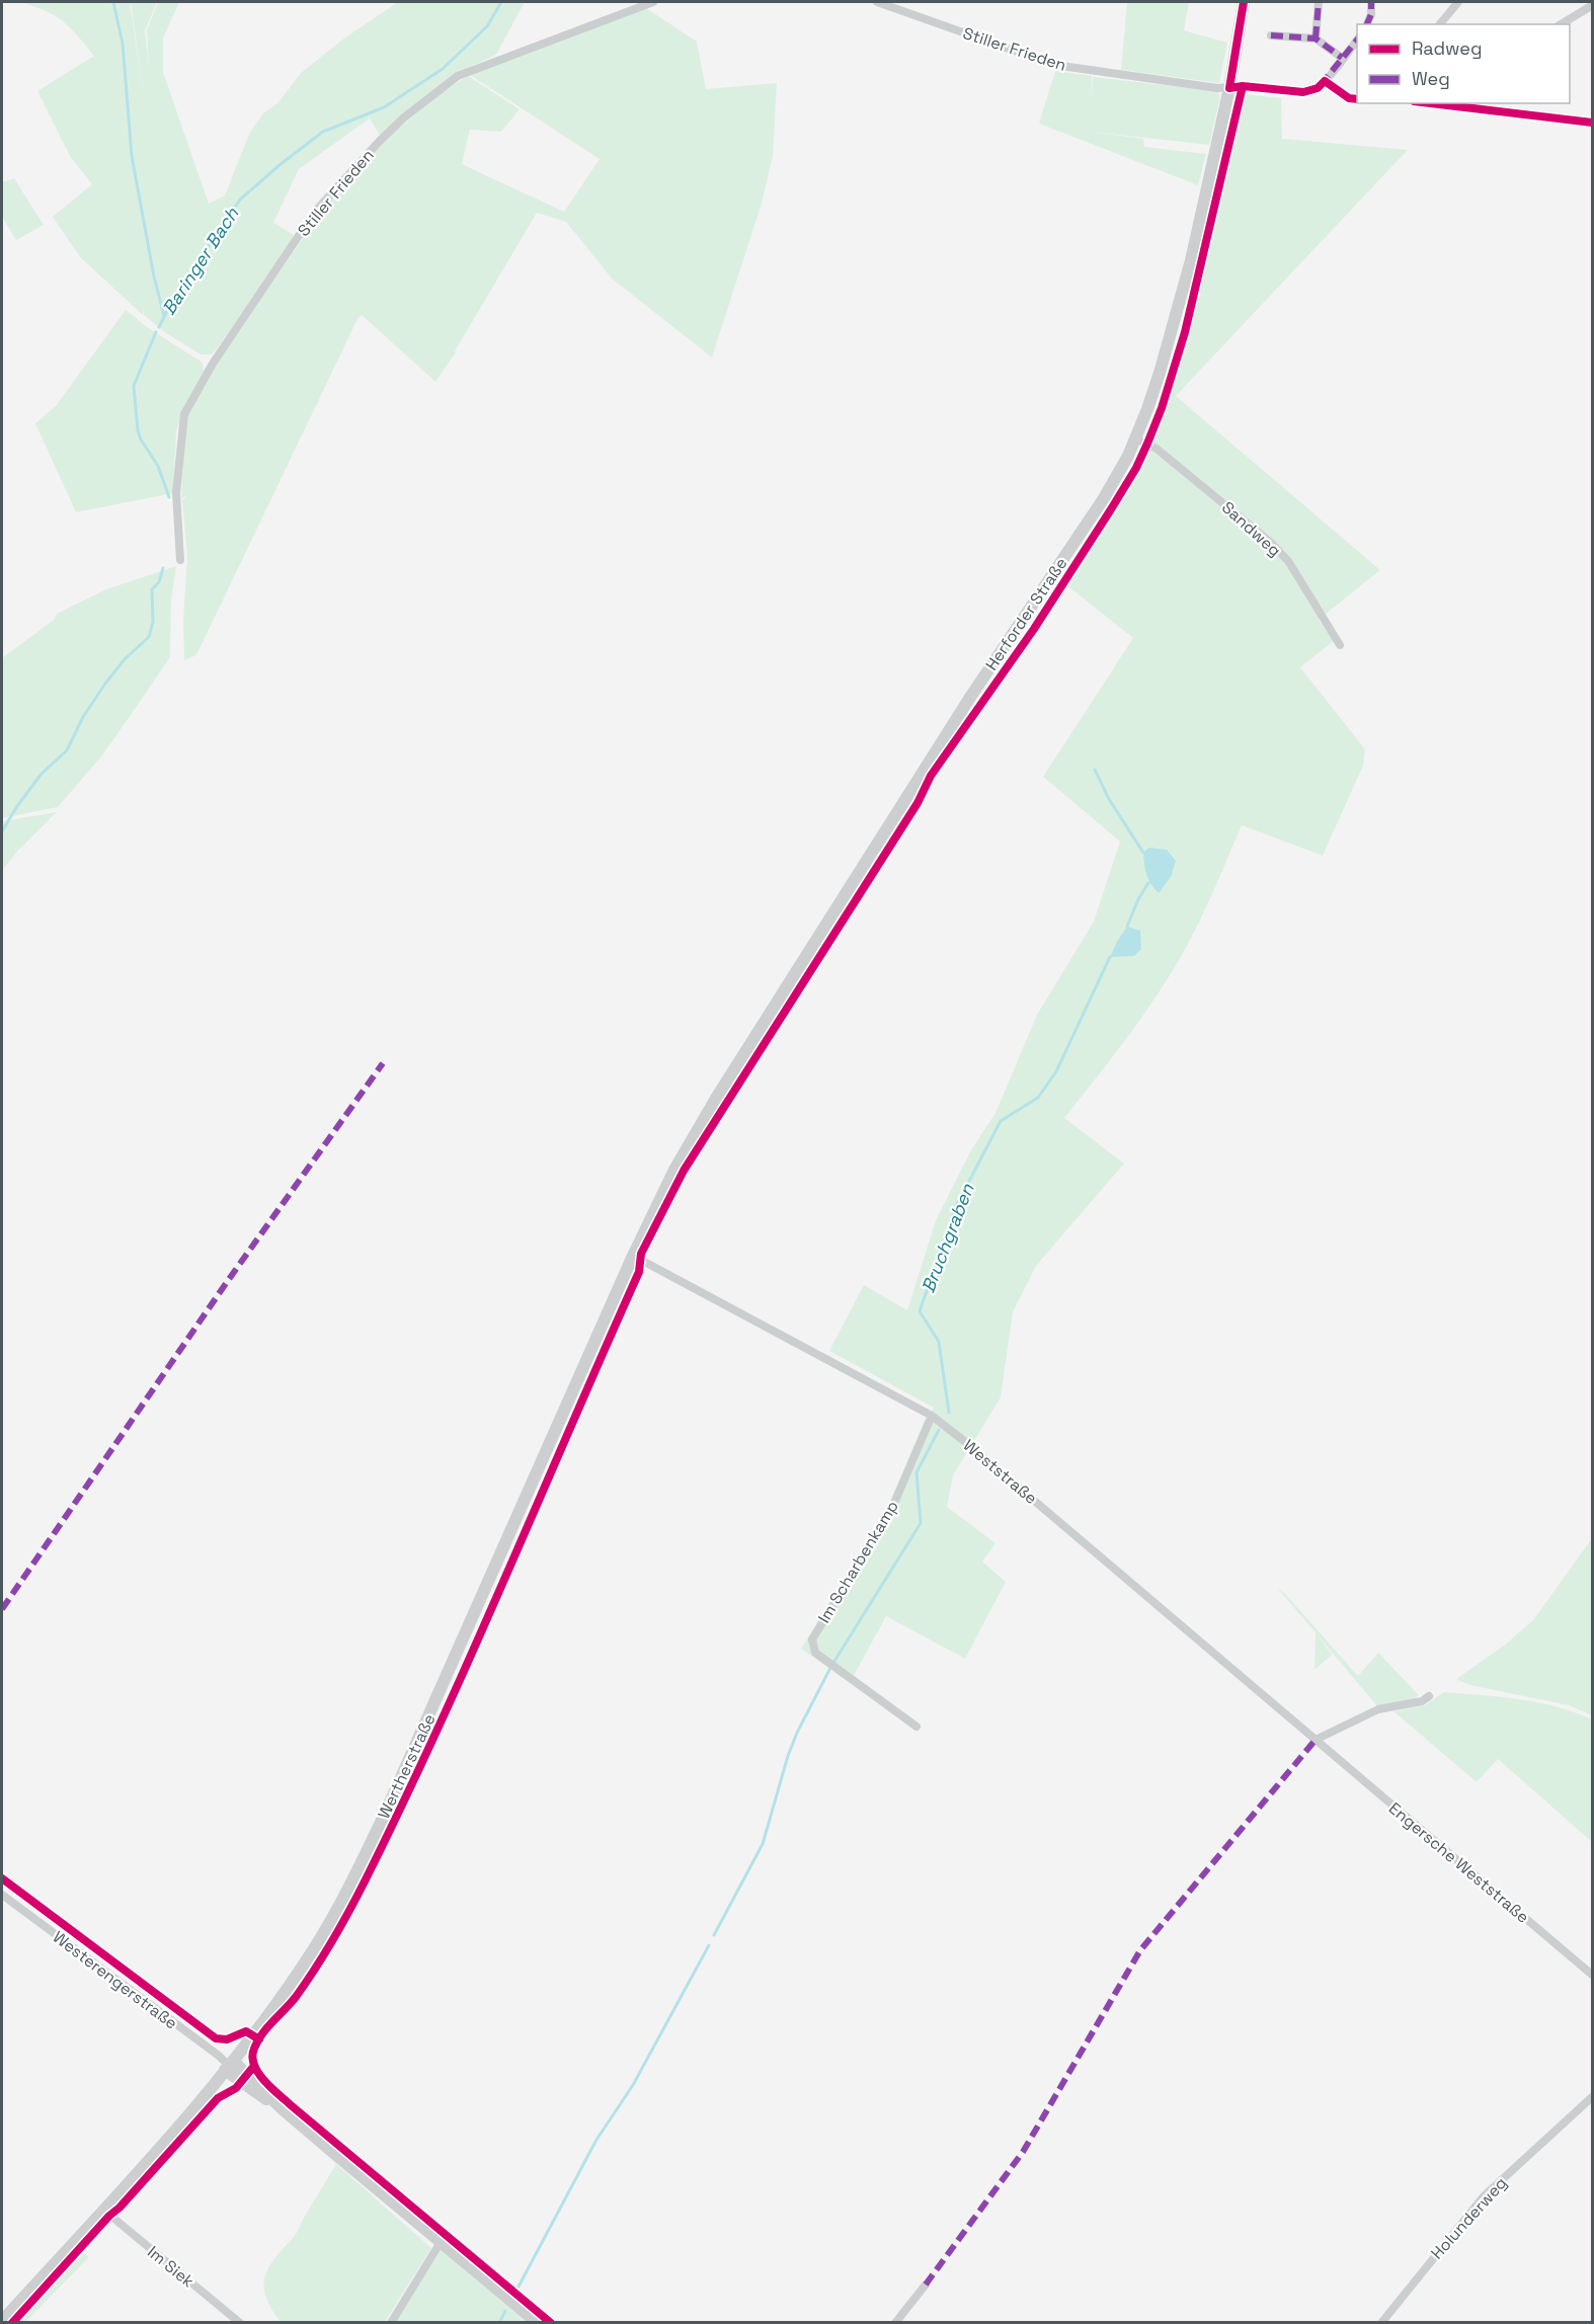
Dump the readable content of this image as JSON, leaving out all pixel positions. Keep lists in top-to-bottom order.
{
  "streets": {
    "main road": ["Herforder Straße", "Wertherstraße", "Westerengerstraße"],
    "street": [
      "Stiller Frieden",
      "Sandweg",
      "Weststraße",
      "Im Scharbenkamp",
      "Engersche Weststraße",
      "Holunderweg",
      "Im Siek"
    ]
  },
  "crossings": [
    ["Stiller Frieden", "Herforder Straße"],
    ["Sandweg", "Herforder Straße"],
    ["Herforder Straße", "Wertherstraße"],
    ["Weststraße", "Im Scharbenkamp"],
    ["Weststraße", "Wertherstraße"],
    ["Weststraße", "Engersche Weststraße"],
    ["Wertherstraße", "Westerengerstraße"],
    ["Wertherstraße", "Im Siek"]
  ],
  "water": ["Baringer Bach", "Bruchgraben"],
  "legend": ["Radweg", "Weg"]
}
